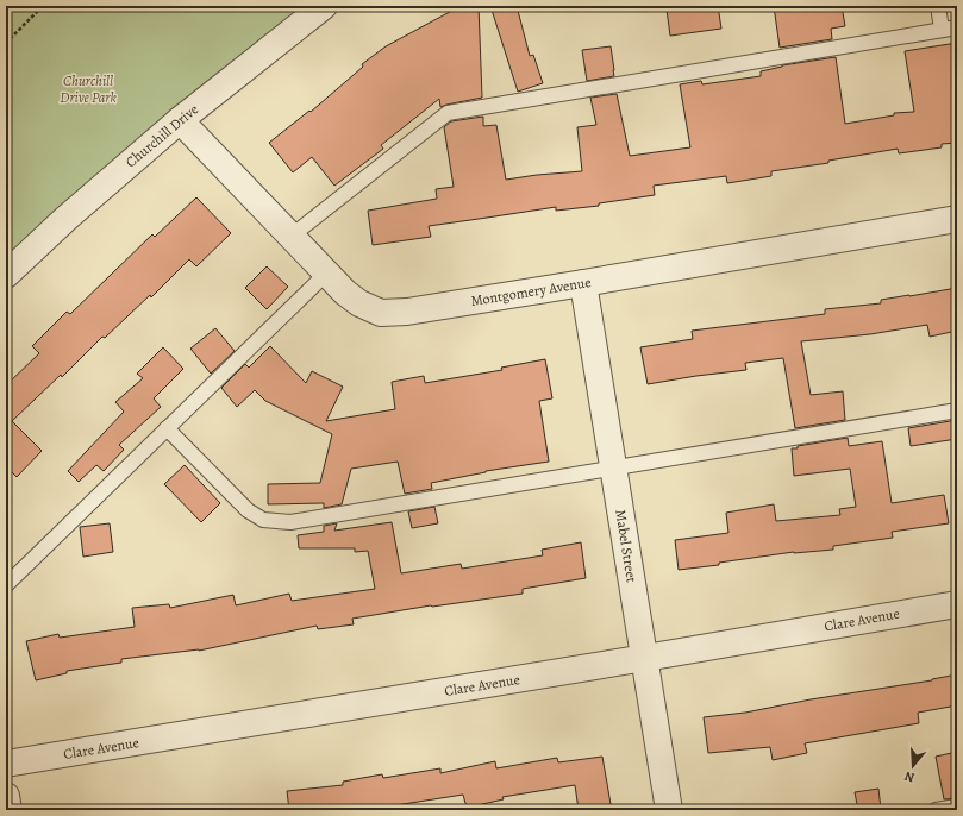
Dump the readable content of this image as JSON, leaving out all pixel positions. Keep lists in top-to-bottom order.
{
  "streets": {
    "street": [
      "Churchill Drive",
      "Montgomery Avenue",
      "Mabel Street",
      "Clare Avenue"
    ]
  },
  "crossings": [
    ["Churchill Drive", "Montgomery Avenue"],
    ["Montgomery Avenue", "Mabel Street"],
    ["Mabel Street", "Clare Avenue"]
  ],
  "parks": ["Churchill Drive Park"],
  "north": "bottom"
}
